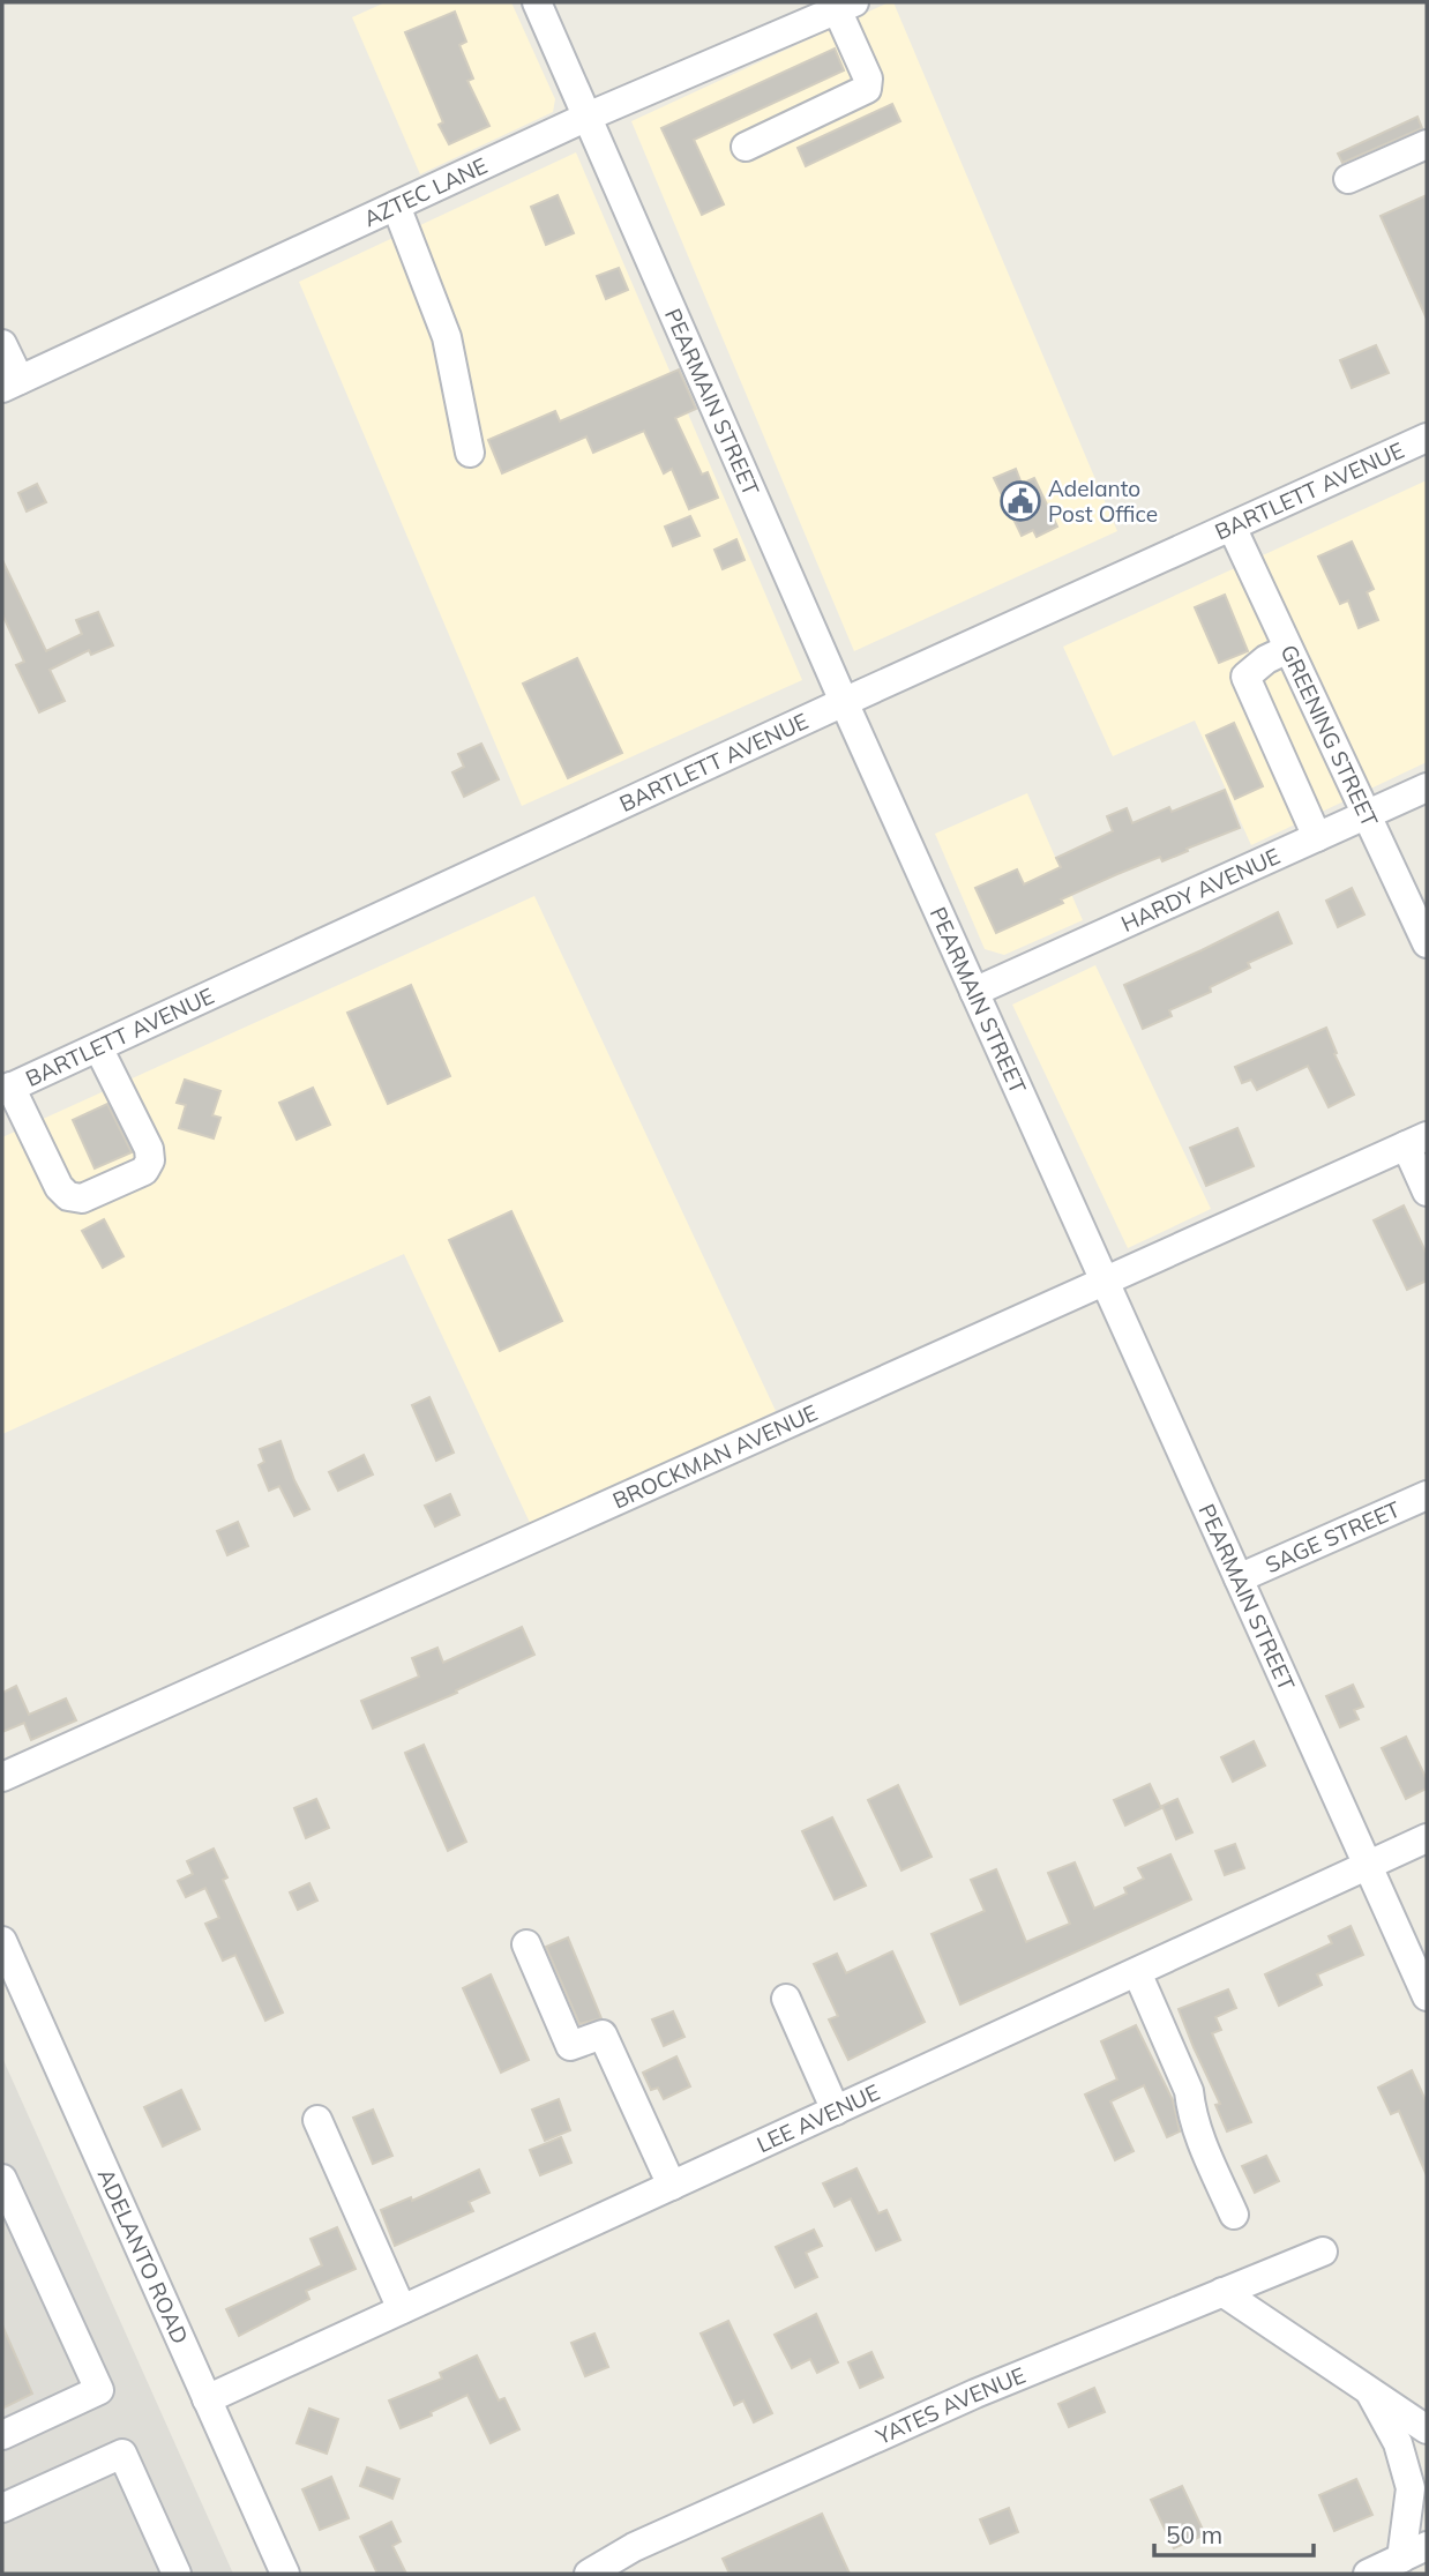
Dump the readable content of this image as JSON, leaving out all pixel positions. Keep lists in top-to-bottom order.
{
  "streets": {
    "street": [
      "AZTEC LANE",
      "PEARMAIN STREET",
      "BARTLETT AVENUE",
      "GREENING STREET",
      "HARDY AVENUE",
      "BROCKMAN AVENUE",
      "SAGE STREET",
      "LEE AVENUE",
      "ADELANTO ROAD",
      "YATES AVENUE"
    ]
  },
  "crossings": [
    ["AZTEC LANE", "PEARMAIN STREET"],
    ["PEARMAIN STREET", "BARTLETT AVENUE"],
    ["PEARMAIN STREET", "HARDY AVENUE"],
    ["PEARMAIN STREET", "BROCKMAN AVENUE"],
    ["PEARMAIN STREET", "SAGE STREET"],
    ["PEARMAIN STREET", "LEE AVENUE"],
    ["BARTLETT AVENUE", "GREENING STREET"],
    ["GREENING STREET", "HARDY AVENUE"],
    ["LEE AVENUE", "ADELANTO ROAD"]
  ],
  "places": {
    "public building": ["Adelanto Post Office"]
  },
  "scale_bar": "50 m"
}
